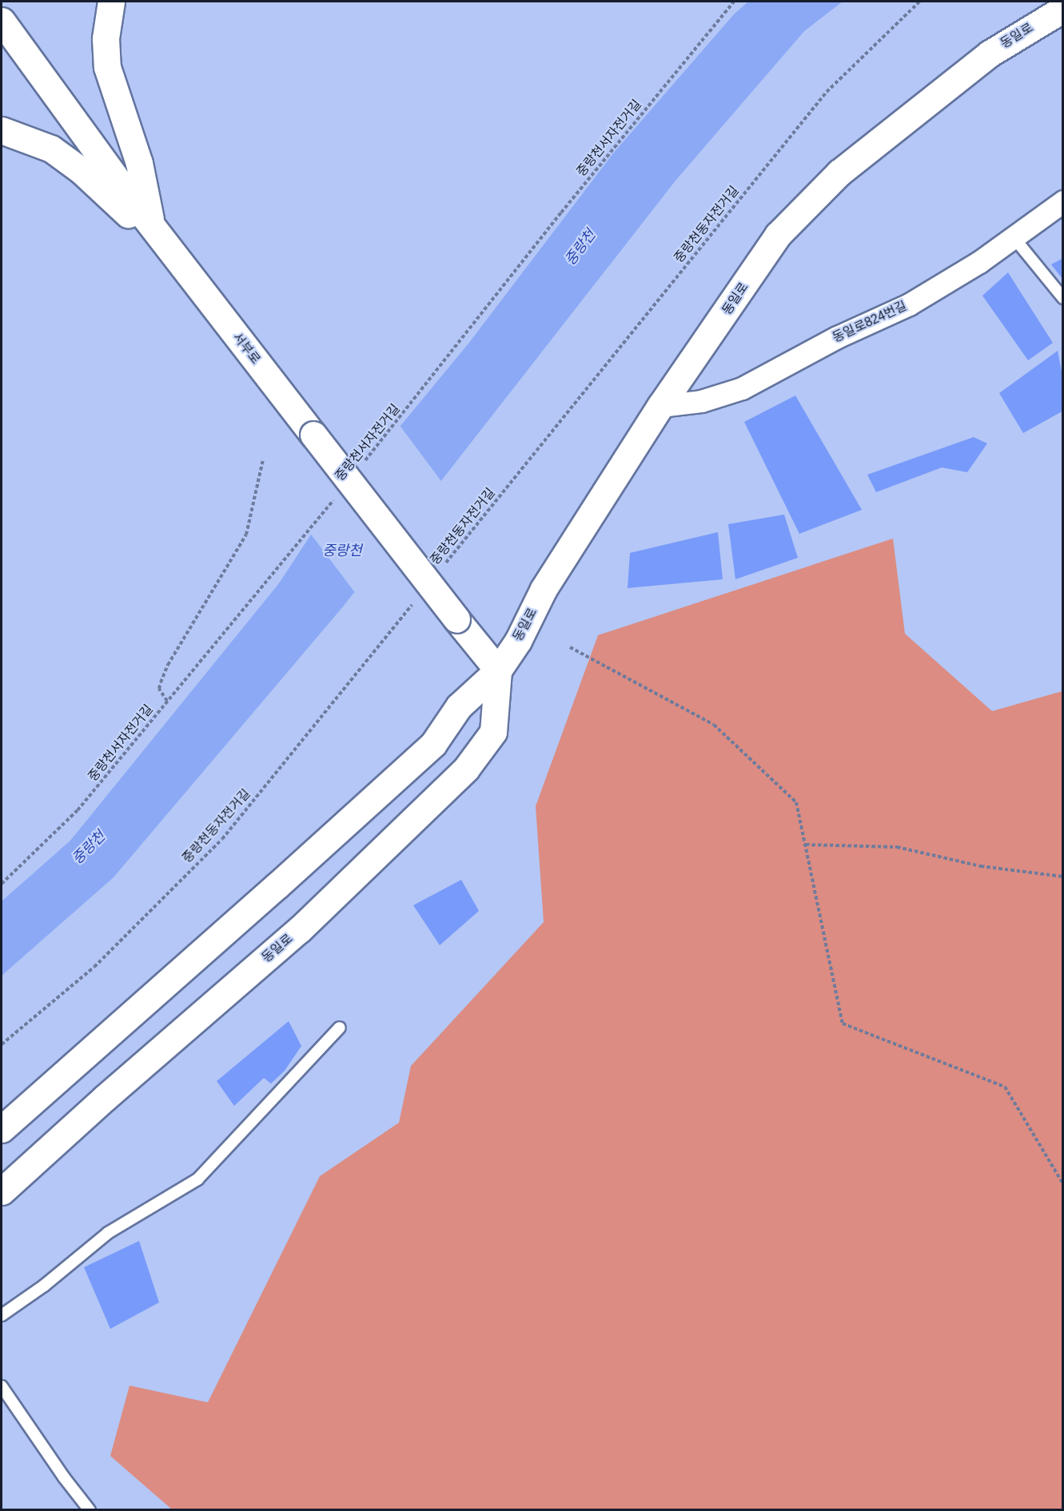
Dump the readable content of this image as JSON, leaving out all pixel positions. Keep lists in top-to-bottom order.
{
  "streets": {
    "street": ["동일로", "동일로824번길", "서부로"],
    "path": ["중랑천서자전거길", "중랑천동자전거길"]
  },
  "crossings": [
    ["동일로", "동일로824번길"],
    ["동일로", "서부로"]
  ],
  "water": ["중랑천"]
}
